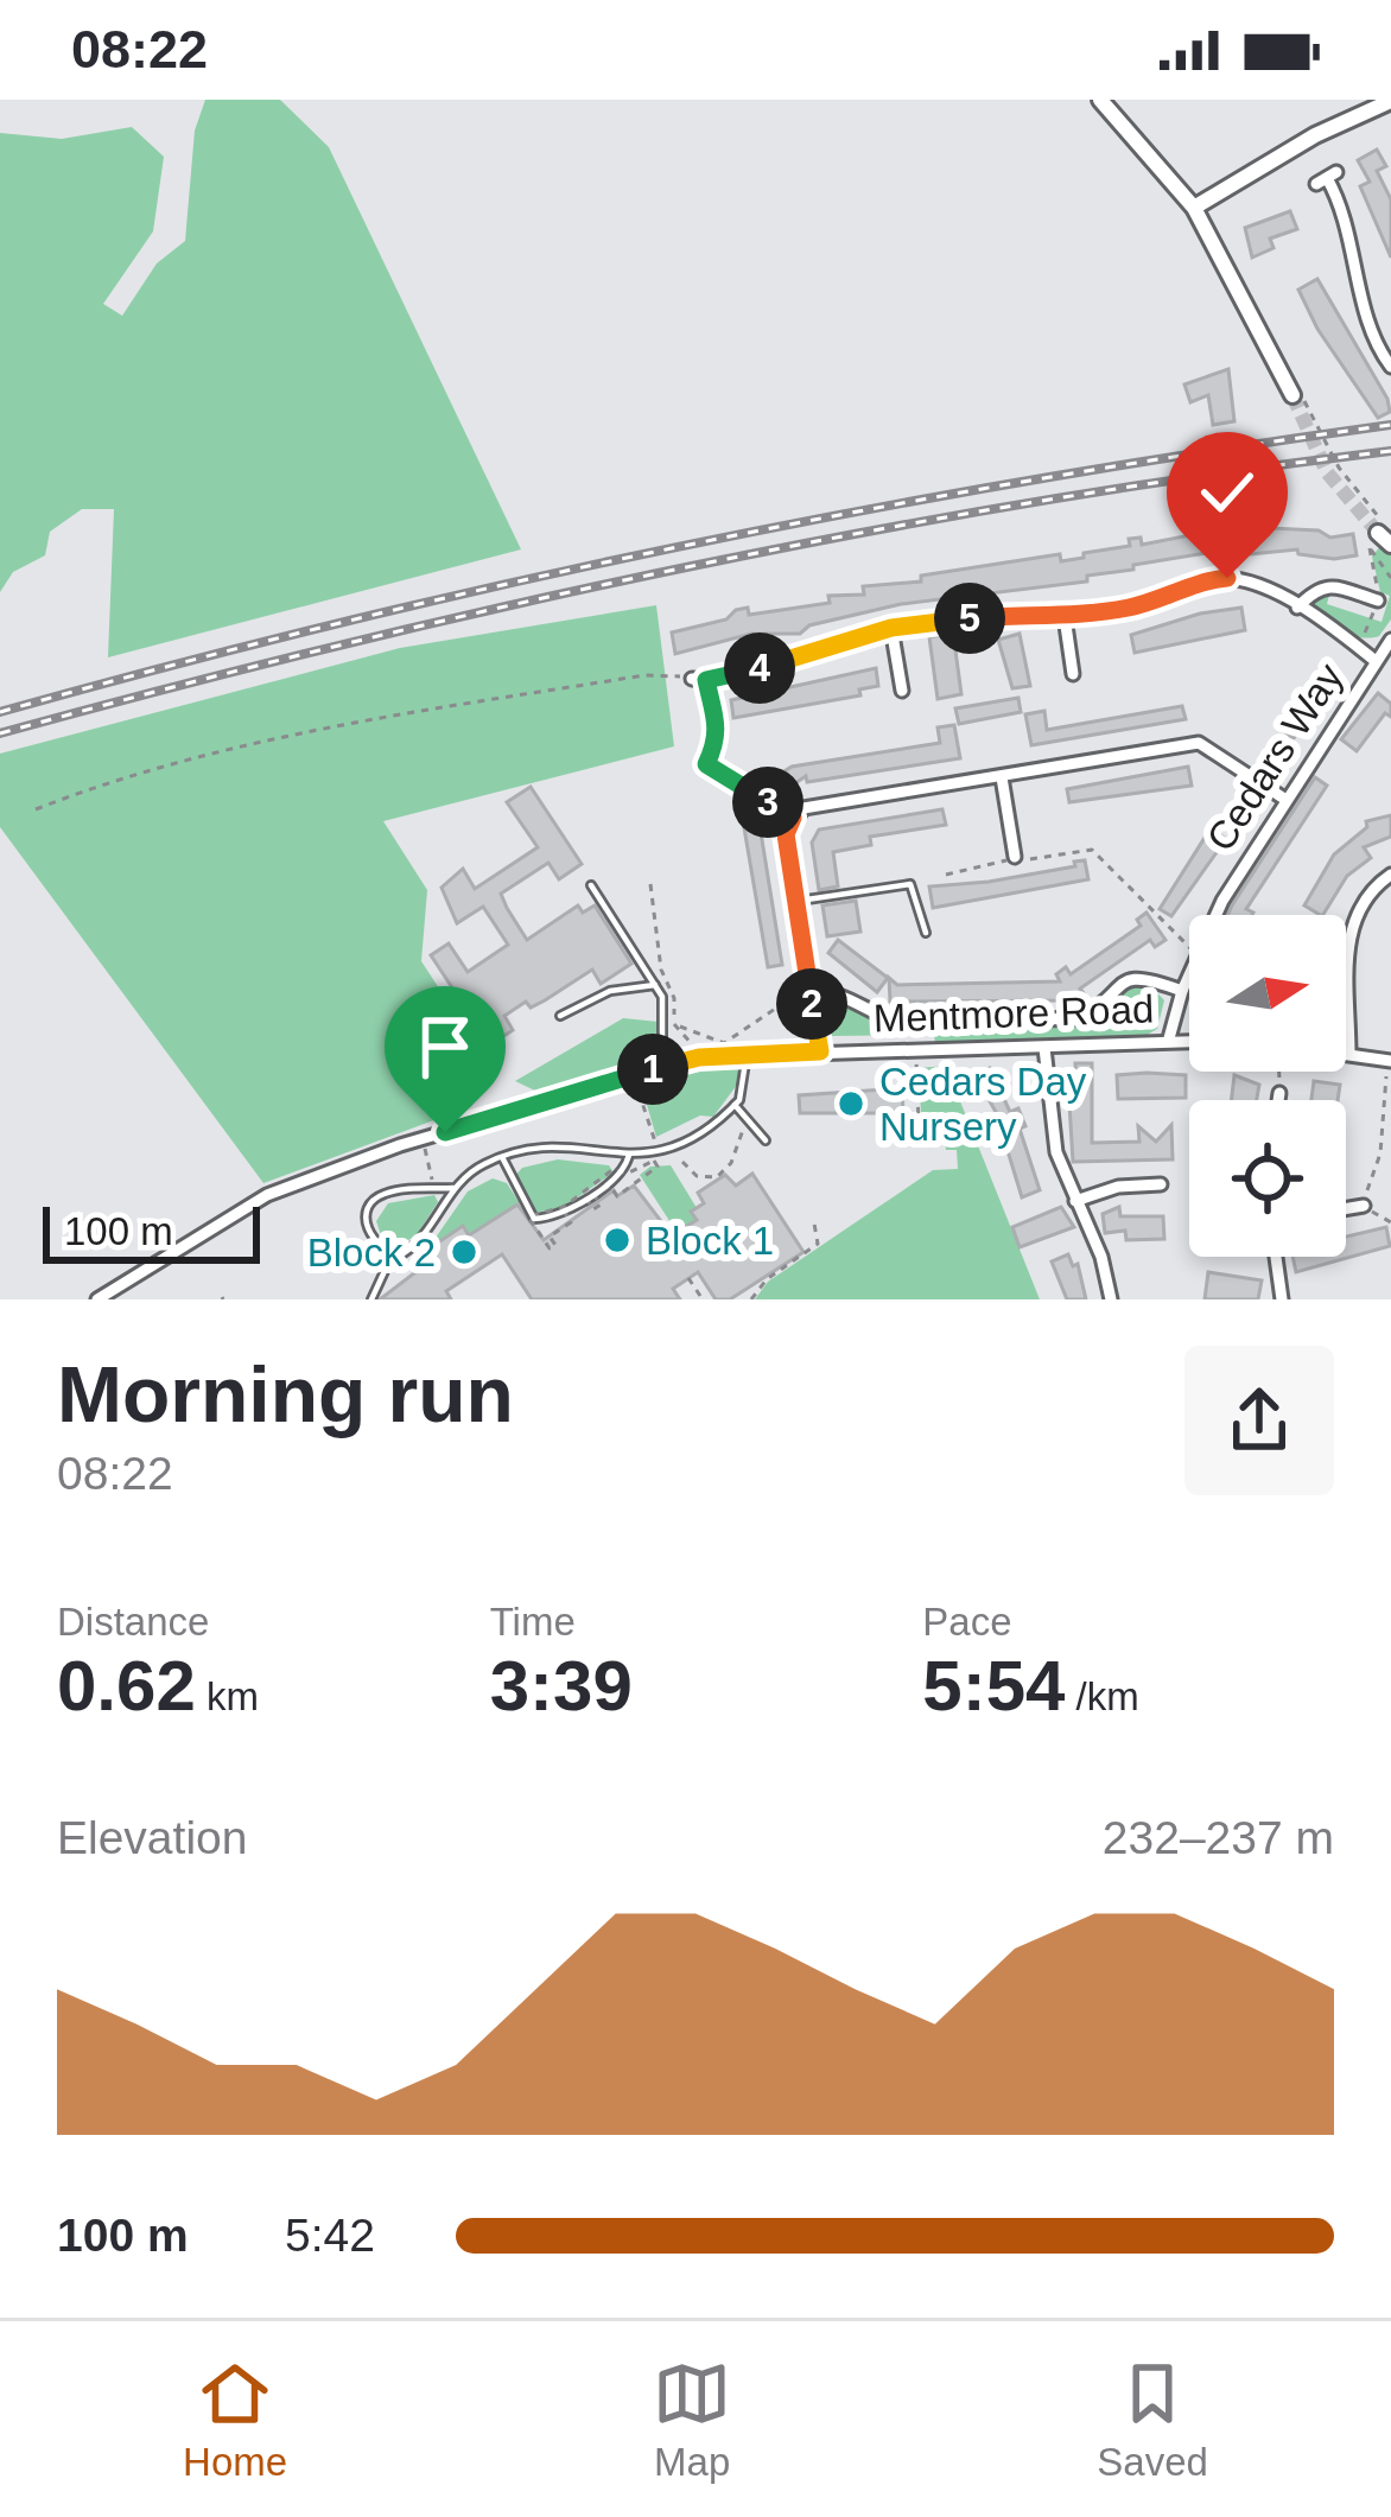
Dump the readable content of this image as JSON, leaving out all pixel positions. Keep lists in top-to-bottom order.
{
  "streets": {
    "street": ["Cedars Way", "Mentmore Road"]
  },
  "crossings": [
    ["Cedars Way", "Mentmore Road"]
  ],
  "places": ["Cedars Day Nursery", "Block 1", "Block 2"],
  "scale_bar": "100 m",
  "north": "right",
  "page": {
    "status": "08:22",
    "pins": [
      "5",
      "4",
      "3",
      "2",
      "1"
    ],
    "scale": "100 m",
    "heading": ["Morning run", "08:22"],
    "stats": [
      ["Distance", "0.62 km"],
      ["Time", "3:39"],
      ["Pace", "5:54 /km"]
    ],
    "chart": ["Elevation", "232–237 m"],
    "list": [
      {
        "name": "100 m",
        "note": "5:42"
      }
    ],
    "tabs": ["Home", "Map", "Saved"]
  }
}
